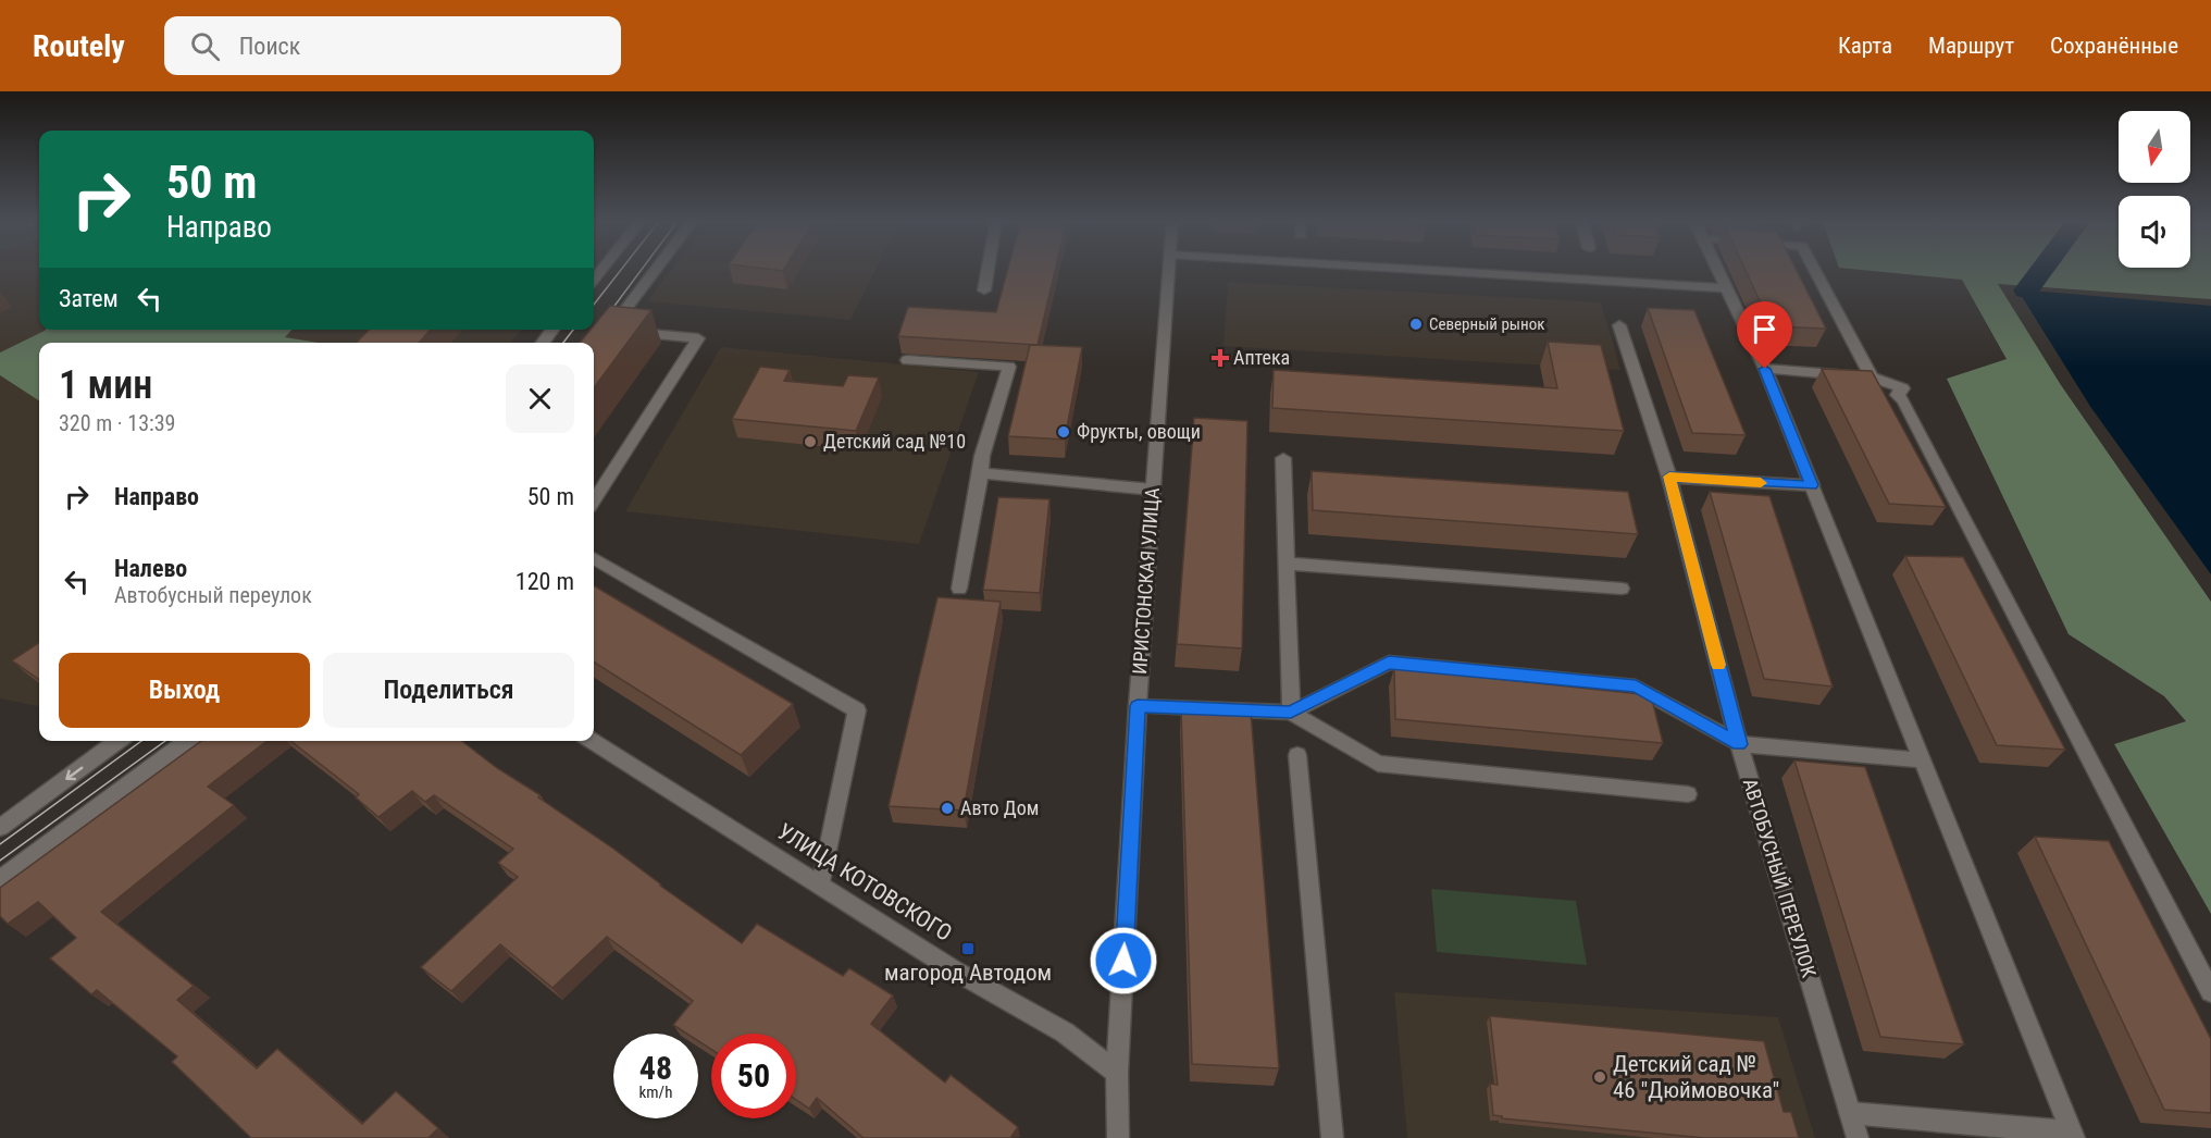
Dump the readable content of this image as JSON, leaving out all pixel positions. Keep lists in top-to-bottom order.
{
  "streets": {
    "street": ["ИРИСТОНСКАЯ УЛИЦА", "АВТОБУСНЫЙ ПЕРЕУЛОК", "УЛИЦА КОТОВСКОГО"]
  },
  "crossings": [
    ["ИРИСТОНСКАЯ УЛИЦА", "УЛИЦА КОТОВСКОГО"]
  ],
  "places": {
    "other": [
      "Северный рынок",
      "Фрукты, овощи",
      "Детский сад №10",
      "Авто Дом",
      "Детский сад № 46 \"Дюймовочка\""
    ],
    "health": ["Аптека"],
    "transit": ["магород Автодом"]
  },
  "north": "bottom",
  "page": {
    "header": "Routely",
    "search": "Поиск",
    "nav": ["Карта", "Маршрут", "Сохранённые"],
    "turn": ["50 m", "Направо"],
    "then": "Затем",
    "heading": ["1 мин", "320 m · 13:39"],
    "list": [
      {
        "name": "Направо",
        "value": "50 m"
      },
      {
        "name": "Налево",
        "note": "Автобусный переулок",
        "value": "120 m"
      }
    ],
    "buttons": ["Выход", "Поделиться"],
    "speed": "48 km/h",
    "limit": "50"
  }
}
